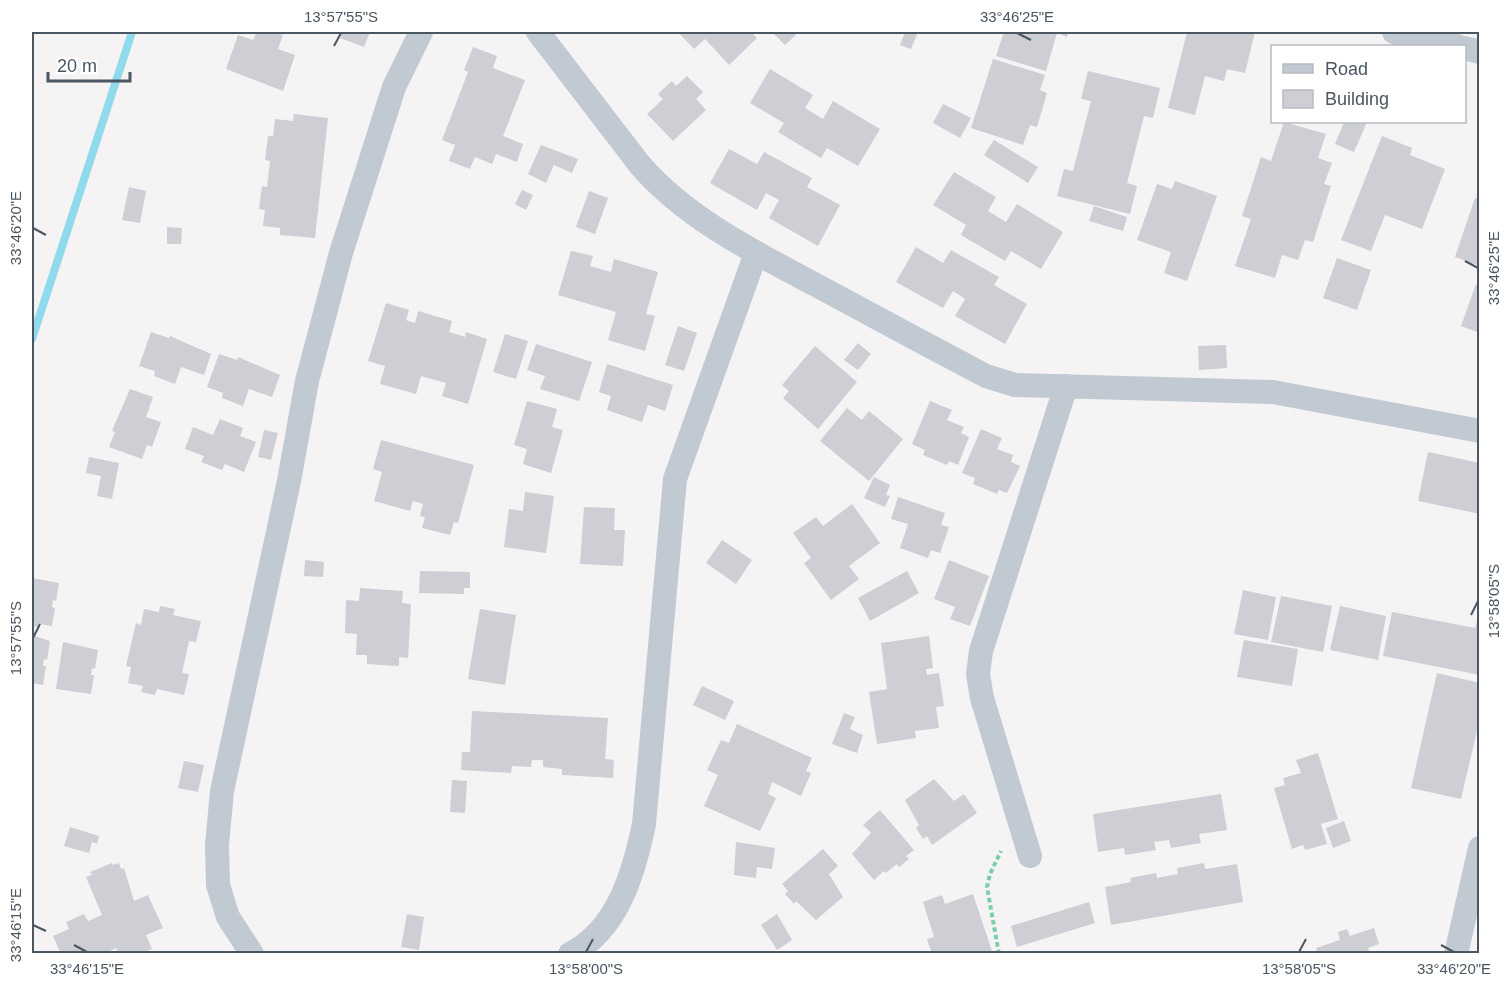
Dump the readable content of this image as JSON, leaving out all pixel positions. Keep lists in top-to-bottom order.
{
  "legend": ["Road", "Building"],
  "scale_bar": "20 m",
  "coordinates": [
    "13°57'55\"S",
    "33°46'25\"E",
    "33°46'20\"E",
    "13°58'05\"S",
    "33°46'15\"E",
    "13°58'00\"S"
  ]
}
